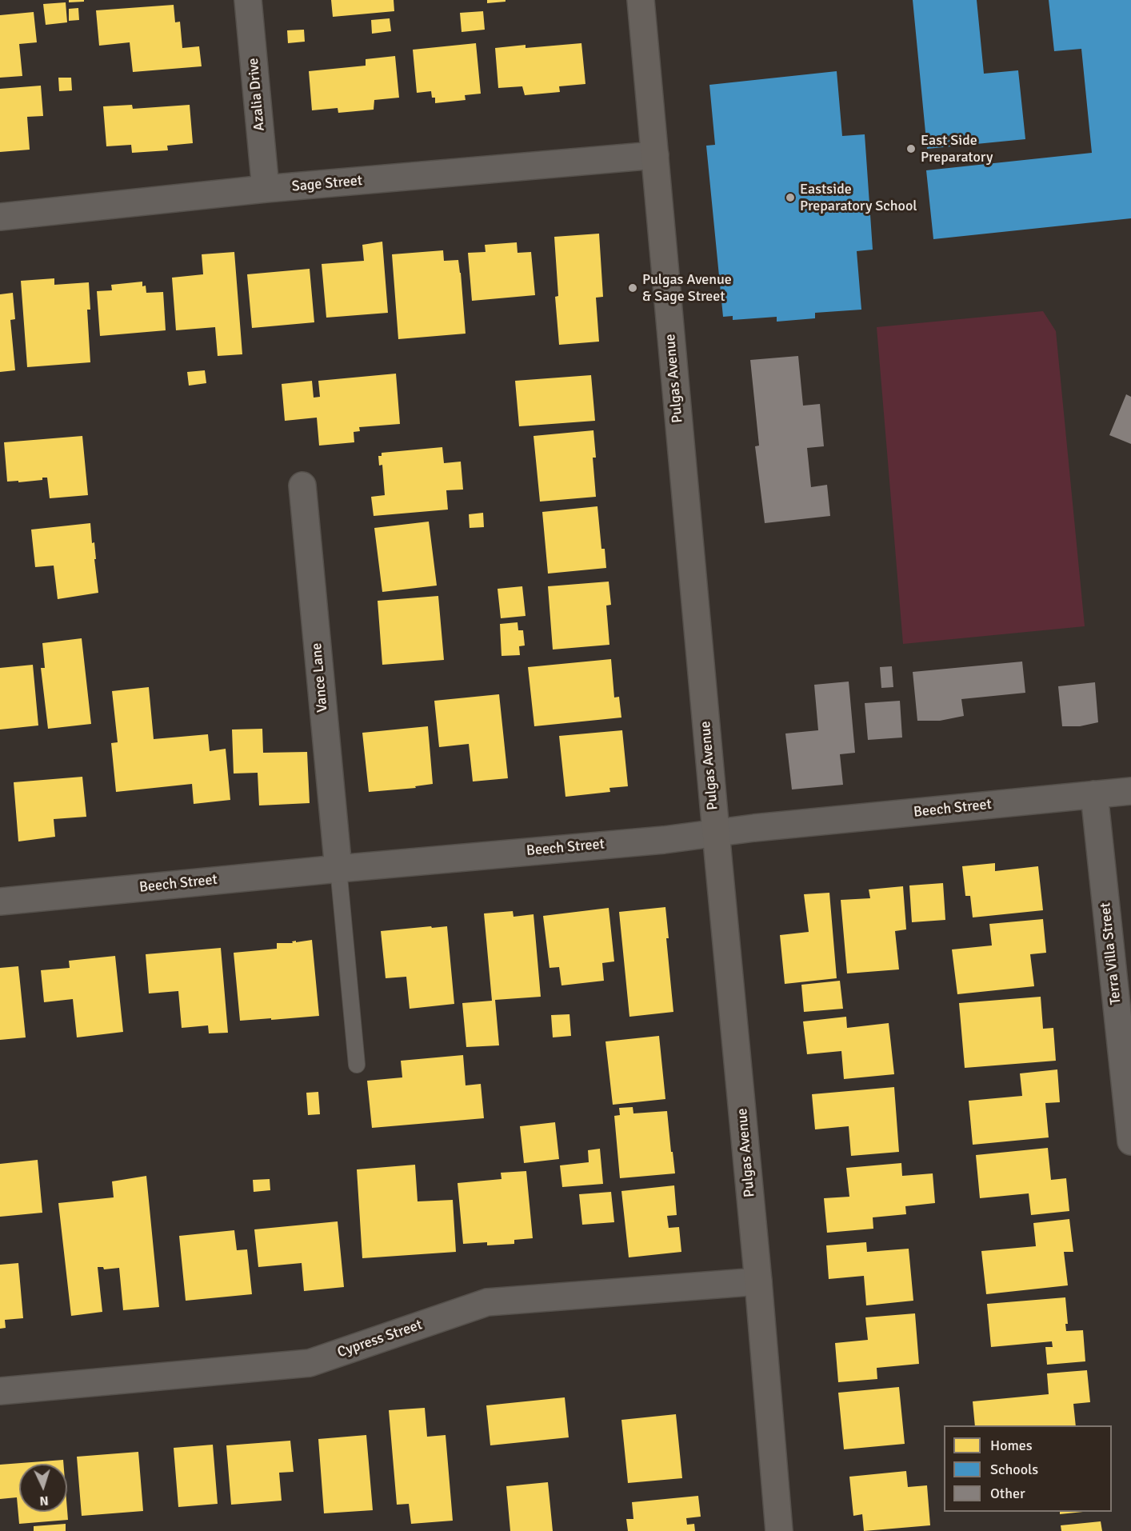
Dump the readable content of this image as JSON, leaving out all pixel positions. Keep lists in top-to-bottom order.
{
  "streets": {
    "street": [
      "Azalia Drive",
      "Sage Street",
      "Pulgas Avenue",
      "Vance Lane",
      "Beech Street",
      "Terra Villa Street",
      "Cypress Street"
    ]
  },
  "crossings": [
    ["Azalia Drive", "Sage Street"],
    ["Sage Street", "Pulgas Avenue"],
    ["Pulgas Avenue", "Beech Street"],
    ["Pulgas Avenue", "Cypress Street"],
    ["Vance Lane", "Beech Street"],
    ["Beech Street", "Terra Villa Street"]
  ],
  "places": ["East Side Preparatory", "Eastside Preparatory School", "Pulgas Avenue & Sage Street"],
  "legend": ["Homes", "Schools", "Other"],
  "north": "bottom"
}
